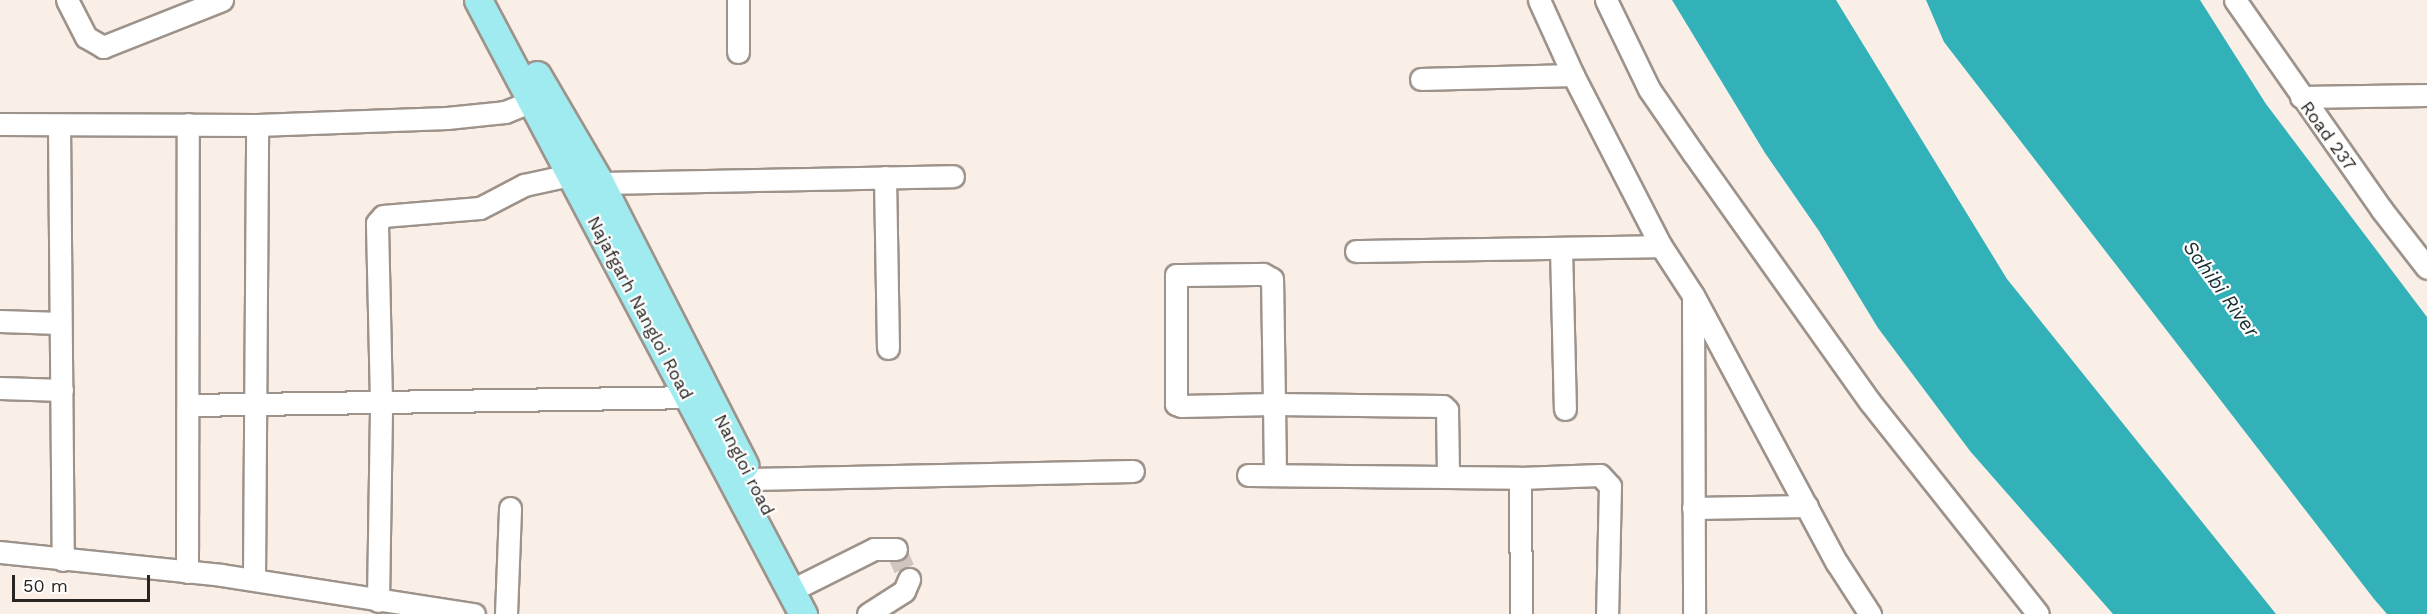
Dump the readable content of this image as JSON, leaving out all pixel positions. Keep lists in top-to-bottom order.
{
  "streets": {
    "main road": ["Najafgarh Nangloi Road", "Nangloi road"],
    "street": ["Road 237"]
  },
  "crossings": [
    ["Najafgarh Nangloi Road", "Nangloi road"]
  ],
  "water": ["Sahibi River"],
  "scale_bar": "50 m"
}
